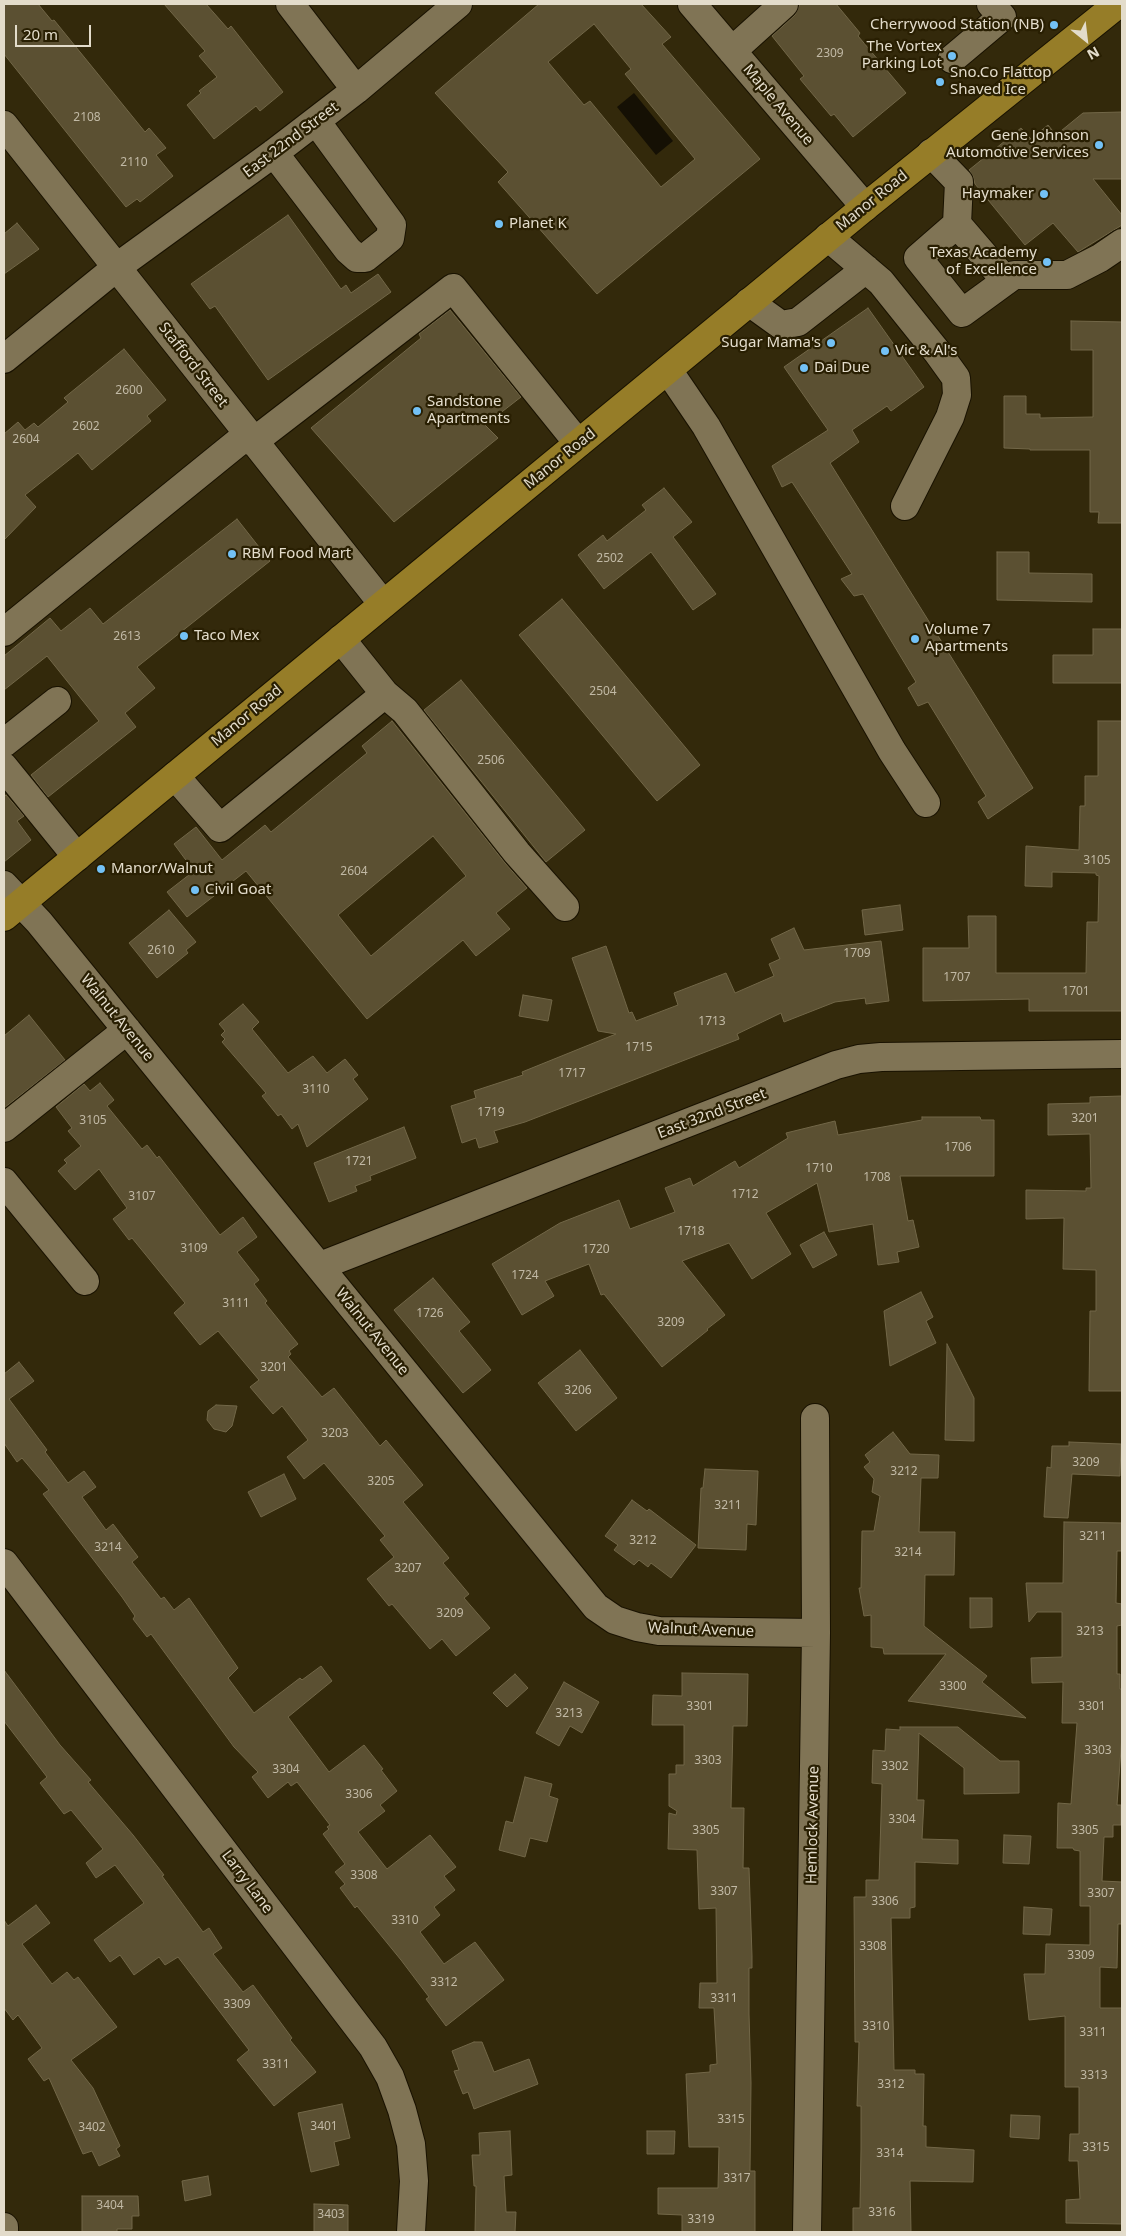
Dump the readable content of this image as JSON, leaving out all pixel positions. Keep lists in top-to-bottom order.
{
  "streets": {
    "main road": ["Manor Road"],
    "street": [
      "Maple Avenue",
      "East 22nd Street",
      "Stafford Street",
      "Walnut Avenue",
      "East 32nd Street",
      "Hemlock Avenue",
      "Larry Lane"
    ]
  },
  "crossings": [
    ["Maple Avenue", "Manor Road"],
    ["East 22nd Street", "Stafford Street"],
    ["Manor Road", "Stafford Street"],
    ["Manor Road", "Walnut Avenue"],
    ["Walnut Avenue", "East 32nd Street"],
    ["Walnut Avenue", "Hemlock Avenue"]
  ],
  "places": [
    "Cherrywood Station (NB)",
    "The Vortex Parking Lot",
    "Sno.Co Flattop Shaved Ice",
    "Gene Johnson Automotive Services",
    "Haymaker",
    "Planet K",
    "Texas Academy of Excellence",
    "Sugar Mama's",
    "Vic & Al's",
    "Dai Due",
    "Sandstone Apartments",
    "RBM Food Mart",
    "Taco Mex",
    "Volume 7 Apartments",
    "Manor/Walnut",
    "Civil Goat"
  ],
  "house_numbers": [
    "2309",
    "2108",
    "2110",
    "2600",
    "2602",
    "2604",
    "2502",
    "2613",
    "2504",
    "2506",
    "3105",
    "2604",
    "2610",
    "1709",
    "1707",
    "1701",
    "1713",
    "1715",
    "1717",
    "3110",
    "1719",
    "3201",
    "3105",
    "1706",
    "1721",
    "1710",
    "1708",
    "1712",
    "3107",
    "1718",
    "3109",
    "1720",
    "1724",
    "3111",
    "1726",
    "3209",
    "3201",
    "3206",
    "3203",
    "3209",
    "3212",
    "3205",
    "3211",
    "3211",
    "3212",
    "3214",
    "3214",
    "3207",
    "3209",
    "3213",
    "3300",
    "3301",
    "3301",
    "3213",
    "3303",
    "3303",
    "3302",
    "3304",
    "3306",
    "3304",
    "3305",
    "3305",
    "3308",
    "3307",
    "3307",
    "3306",
    "3310",
    "3308",
    "3309",
    "3312",
    "3311",
    "3309",
    "3310",
    "3311",
    "3311",
    "3313",
    "3312",
    "3315",
    "3401",
    "3402",
    "3315",
    "3314",
    "3317",
    "3404",
    "3316",
    "3403",
    "3319"
  ],
  "scale_bar": "20 m",
  "north": "bottom right"
}
